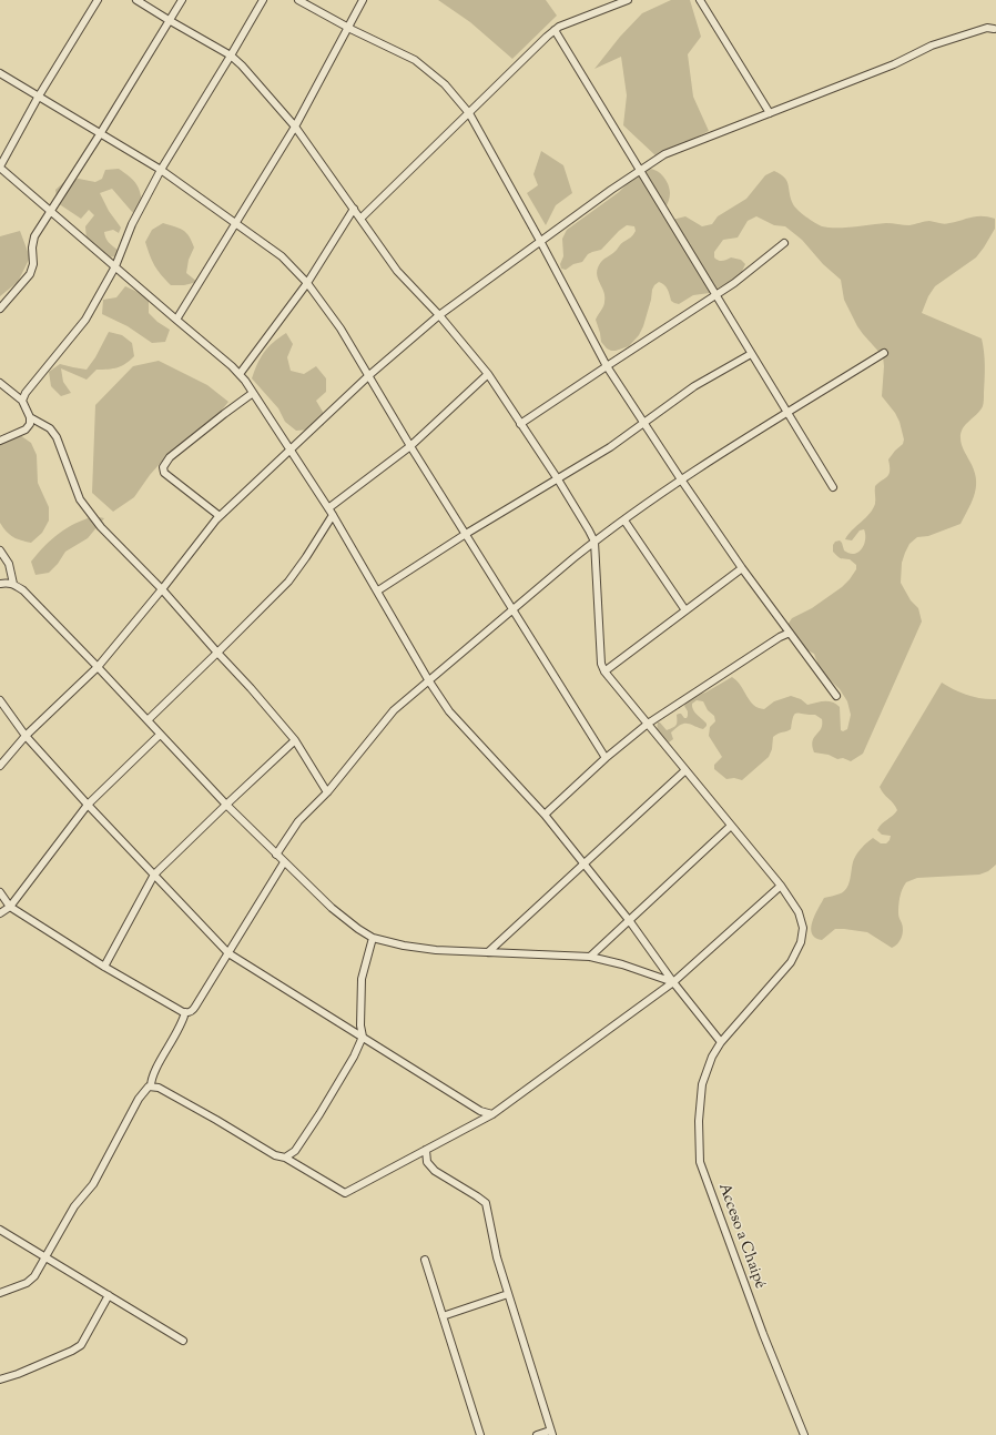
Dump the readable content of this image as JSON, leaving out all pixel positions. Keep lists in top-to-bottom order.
{
  "streets": {
    "street": ["Acceso a Chaipé"]
  }
}
